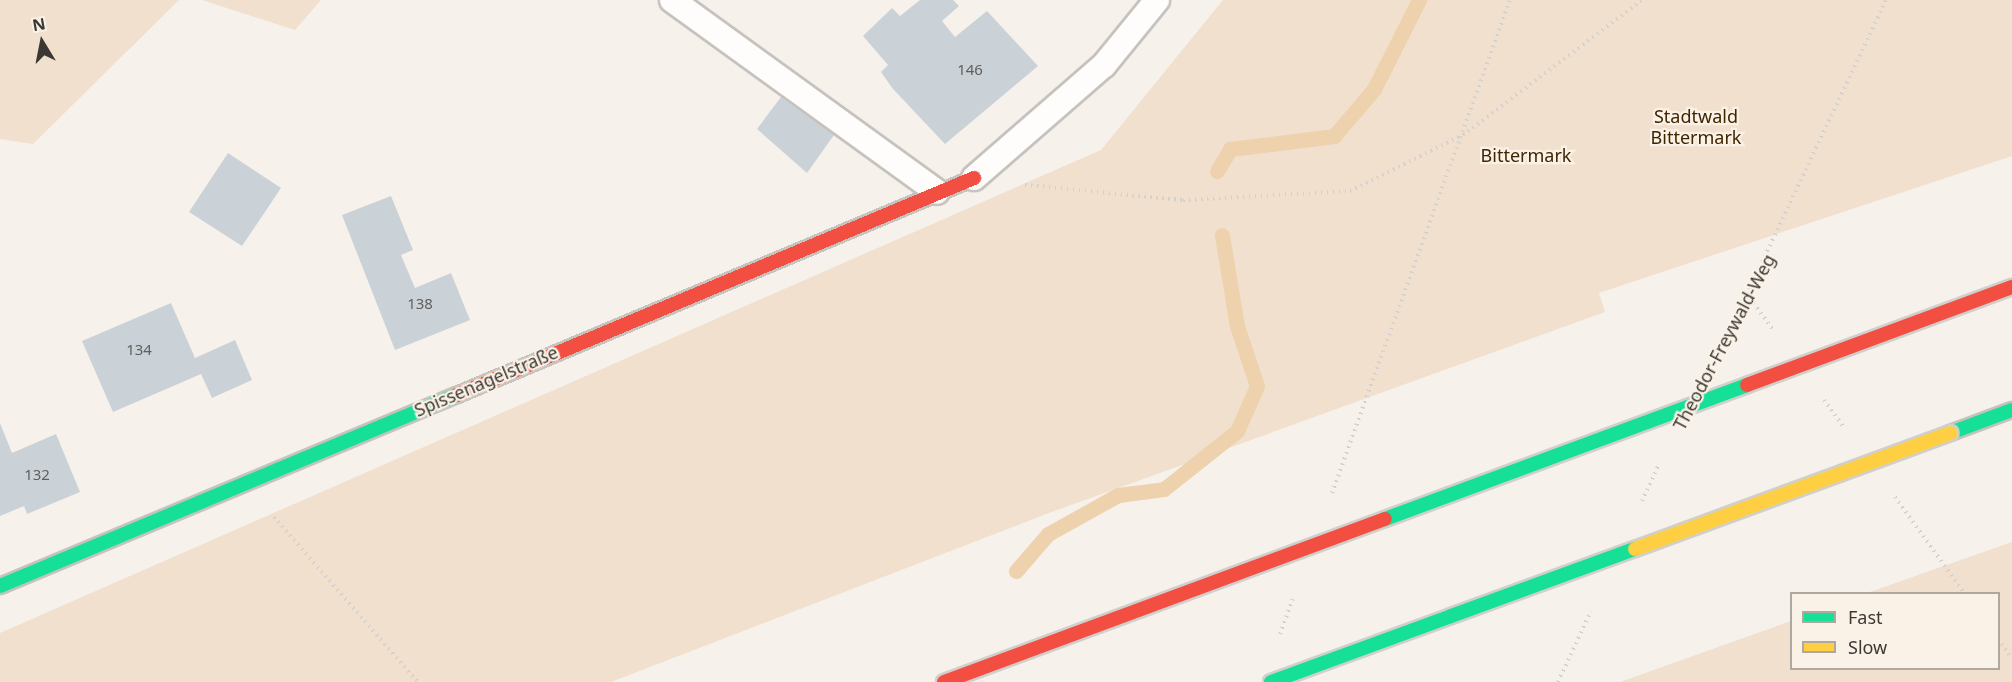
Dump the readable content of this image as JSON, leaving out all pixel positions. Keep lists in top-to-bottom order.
{
  "streets": {
    "main road": ["Spissenagelstraße"],
    "path": ["Theodor-Freywald-Weg"]
  },
  "parks": ["Stadtwald Bittermark", "Bittermark"],
  "house_numbers": [
    "146",
    "138",
    "134",
    "132"
  ],
  "legend": ["Fast", "Slow"],
  "north": "top"
}
